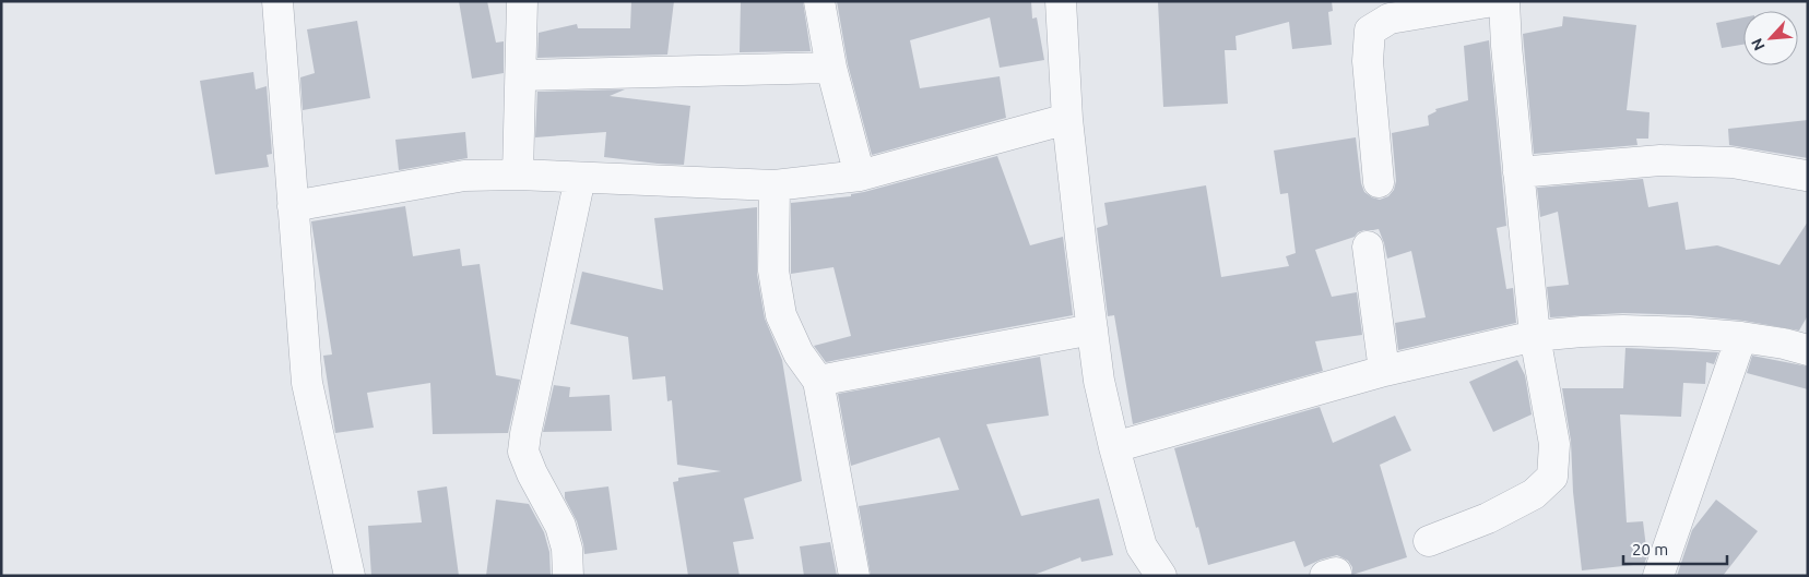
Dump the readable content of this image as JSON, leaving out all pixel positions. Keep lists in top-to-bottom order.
{
  "scale_bar": "20 m",
  "north": "bottom left"
}
